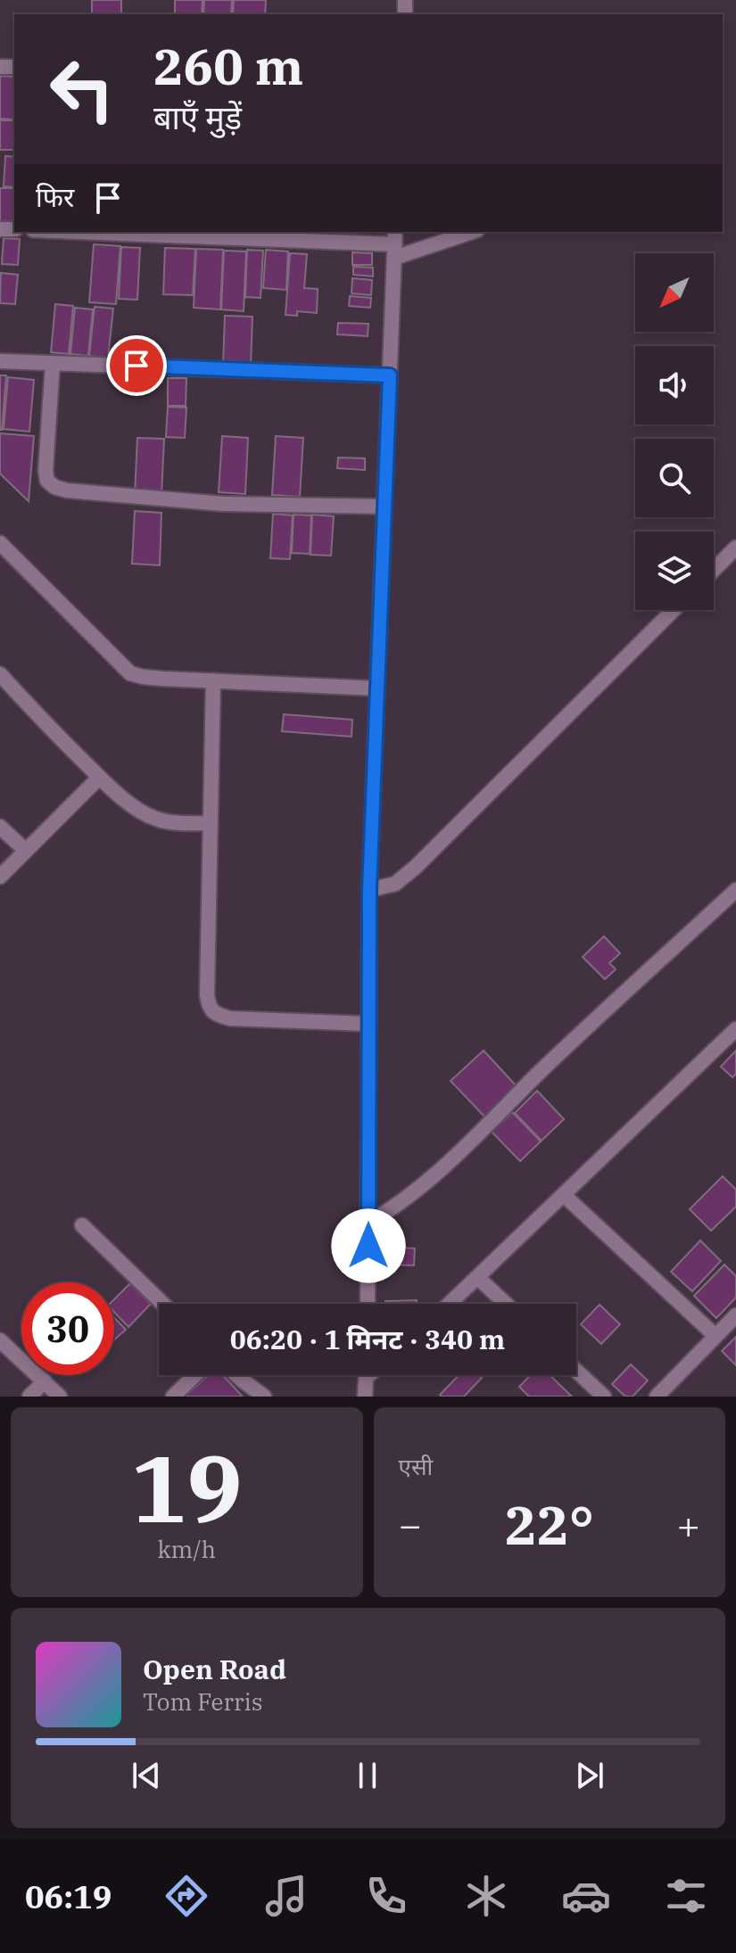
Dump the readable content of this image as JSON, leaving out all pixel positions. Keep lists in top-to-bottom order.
{
  "north": "bottom left",
  "page": {
    "turn": ["260 m", "बाएँ मुड़ें"],
    "then": "फिर",
    "limit": "30",
    "trip": "06:20 · 1 मिनट · 340 m",
    "tile": [
      ["19", "km/h"],
      "एसी"
    ],
    "heat": ["−", "22°", "+"],
    "song": ["Open Road", "Tom Ferris"],
    "tabs": "06:19"
  }
}
